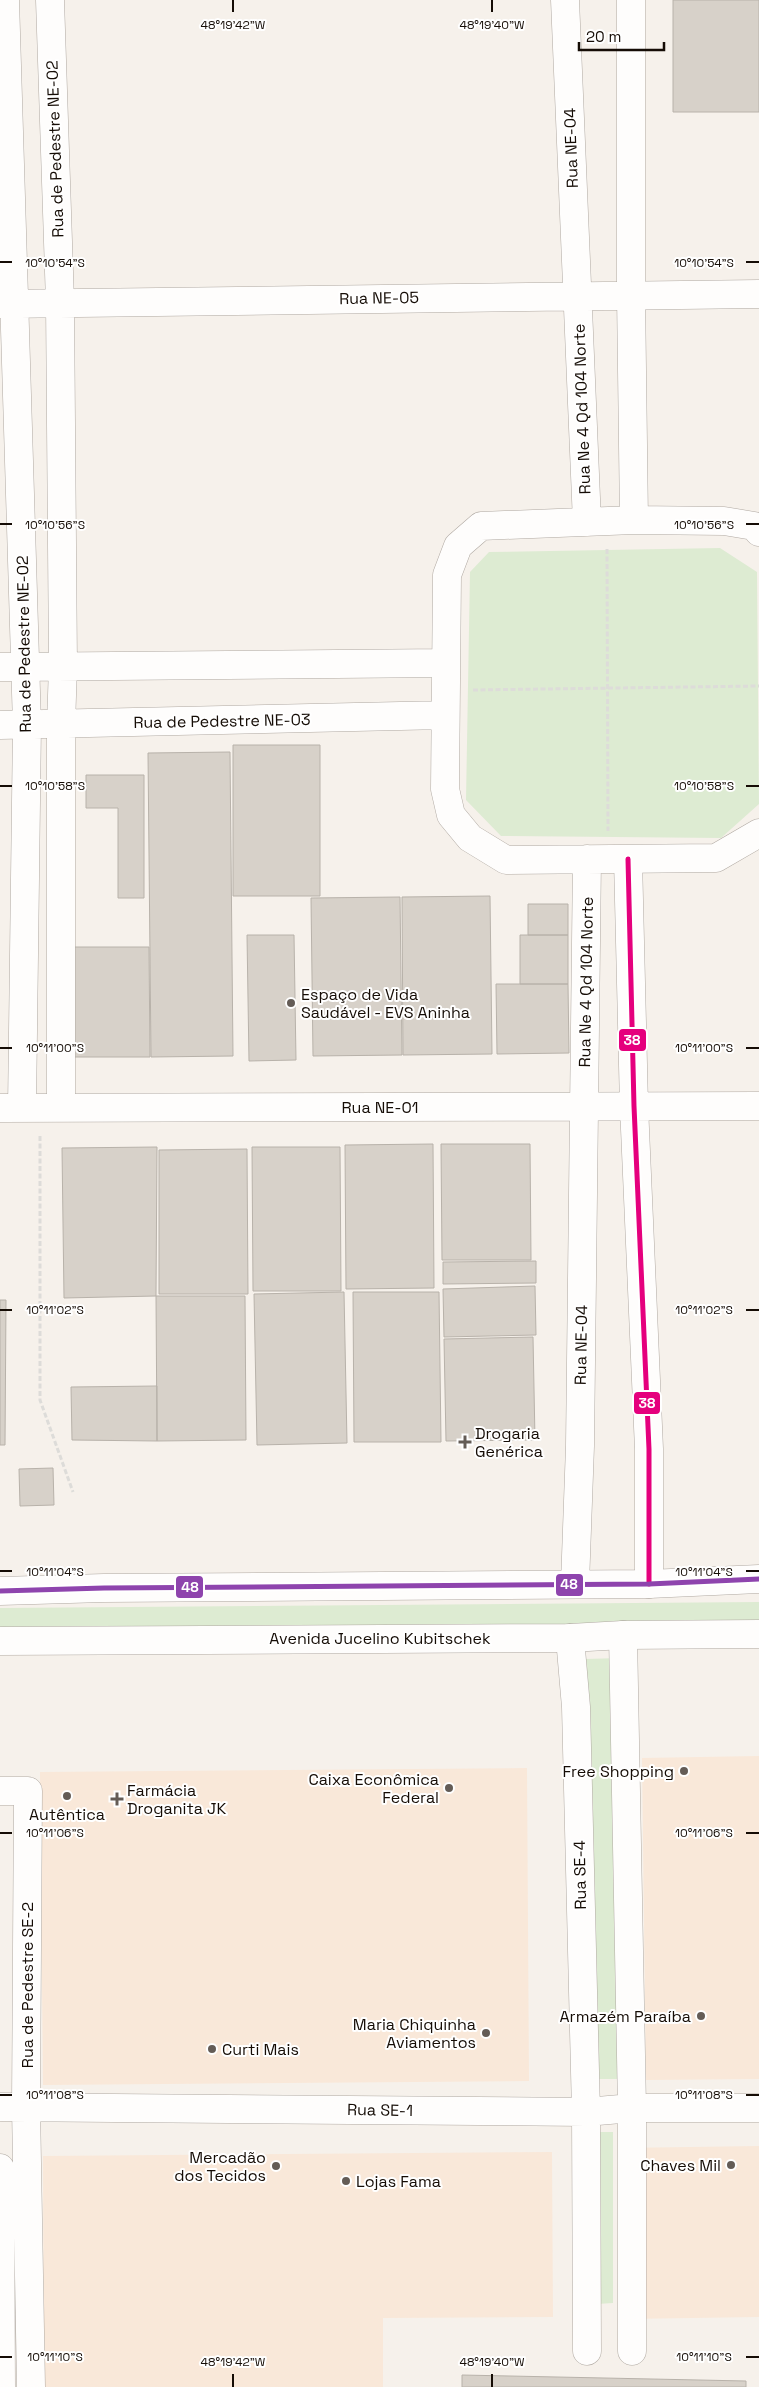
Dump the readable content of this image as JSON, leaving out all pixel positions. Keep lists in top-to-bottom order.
{
  "streets": {
    "street": [
      "Rua NE-04",
      "Rua de Pedestre NE-02",
      "Rua NE-05",
      "Rua Ne 4 Qd 104 Norte",
      "Rua de Pedestre NE-03",
      "Rua NE-01",
      "Avenida Jucelino Kubitschek",
      "Rua SE-4",
      "Rua de Pedestre SE-2",
      "Rua SE-1"
    ]
  },
  "crossings": [
    ["Rua NE-04", "Rua NE-05"],
    ["Rua NE-04", "Rua Ne 4 Qd 104 Norte"],
    ["Rua NE-04", "Rua NE-01"],
    ["Rua de Pedestre NE-02", "Rua NE-05"],
    ["Rua de Pedestre NE-02", "Rua de Pedestre NE-03"],
    ["Rua de Pedestre NE-02", "Rua NE-01"],
    ["Rua NE-05", "Rua Ne 4 Qd 104 Norte"],
    ["Rua Ne 4 Qd 104 Norte", "Rua NE-01"],
    ["Avenida Jucelino Kubitschek", "Rua SE-4"],
    ["Rua SE-4", "Rua SE-1"],
    ["Rua de Pedestre SE-2", "Rua SE-1"]
  ],
  "places": {
    "other": [
      "Espaço de Vida Saudável - EVS Aninha",
      "Free Shopping",
      "Caixa Econômica Federal",
      "Autêntica",
      "Armazém Paraíba",
      "Maria Chiquinha Aviamentos",
      "Curti Mais",
      "Chaves Mil",
      "Mercadão dos Tecidos",
      "Lojas Fama"
    ],
    "health": ["Drogaria Genérica", "Farmácia Droganita JK"]
  },
  "lines": ["transit line 38", "transit line 48"],
  "scale_bar": "20 m",
  "coordinates": [
    "48°19'42\"W",
    "48°19'40\"W",
    "10°10'54\"S",
    "10°10'56\"S",
    "10°10'58\"S",
    "10°11'00\"S",
    "10°11'02\"S",
    "10°11'04\"S",
    "10°11'06\"S",
    "10°11'08\"S",
    "10°11'10\"S"
  ]
}
